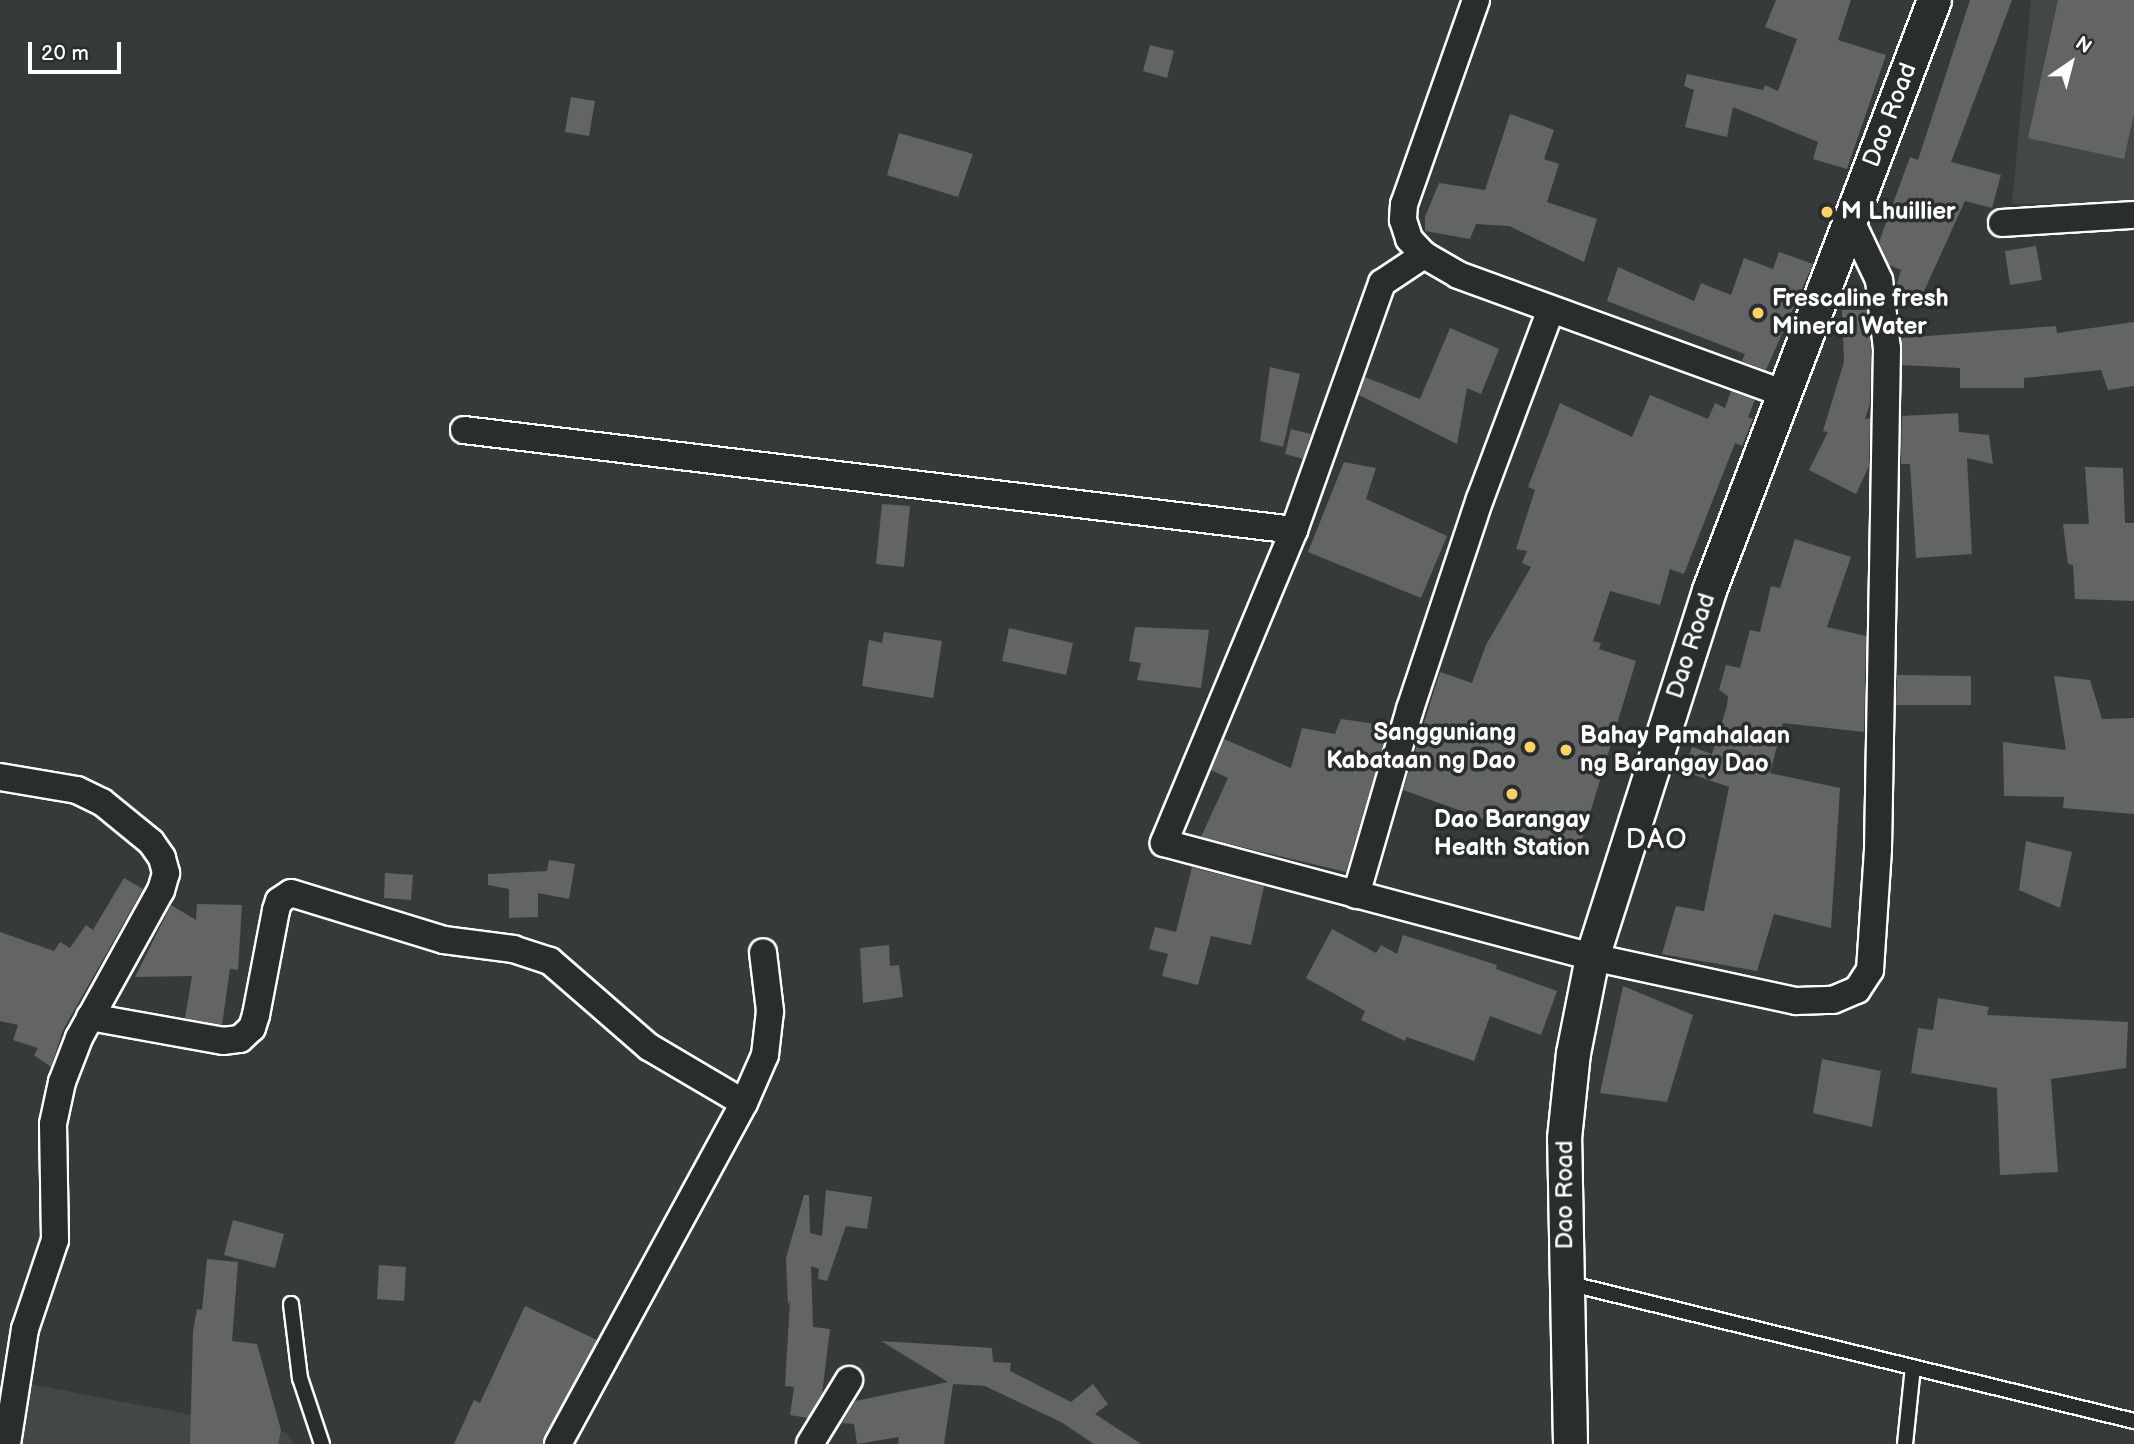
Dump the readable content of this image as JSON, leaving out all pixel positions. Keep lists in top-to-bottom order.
{
  "streets": {
    "street": ["Dao Road"]
  },
  "districts": ["DAO"],
  "places": [
    "M Lhuillier",
    "Frescaline fresh Mineral Water",
    "Sangguniang Kabataan ng Dao",
    "Bahay Pamahalaan ng Barangay Dao",
    "Dao Barangay Health Station"
  ],
  "scale_bar": "20 m",
  "north": "top right"
}
